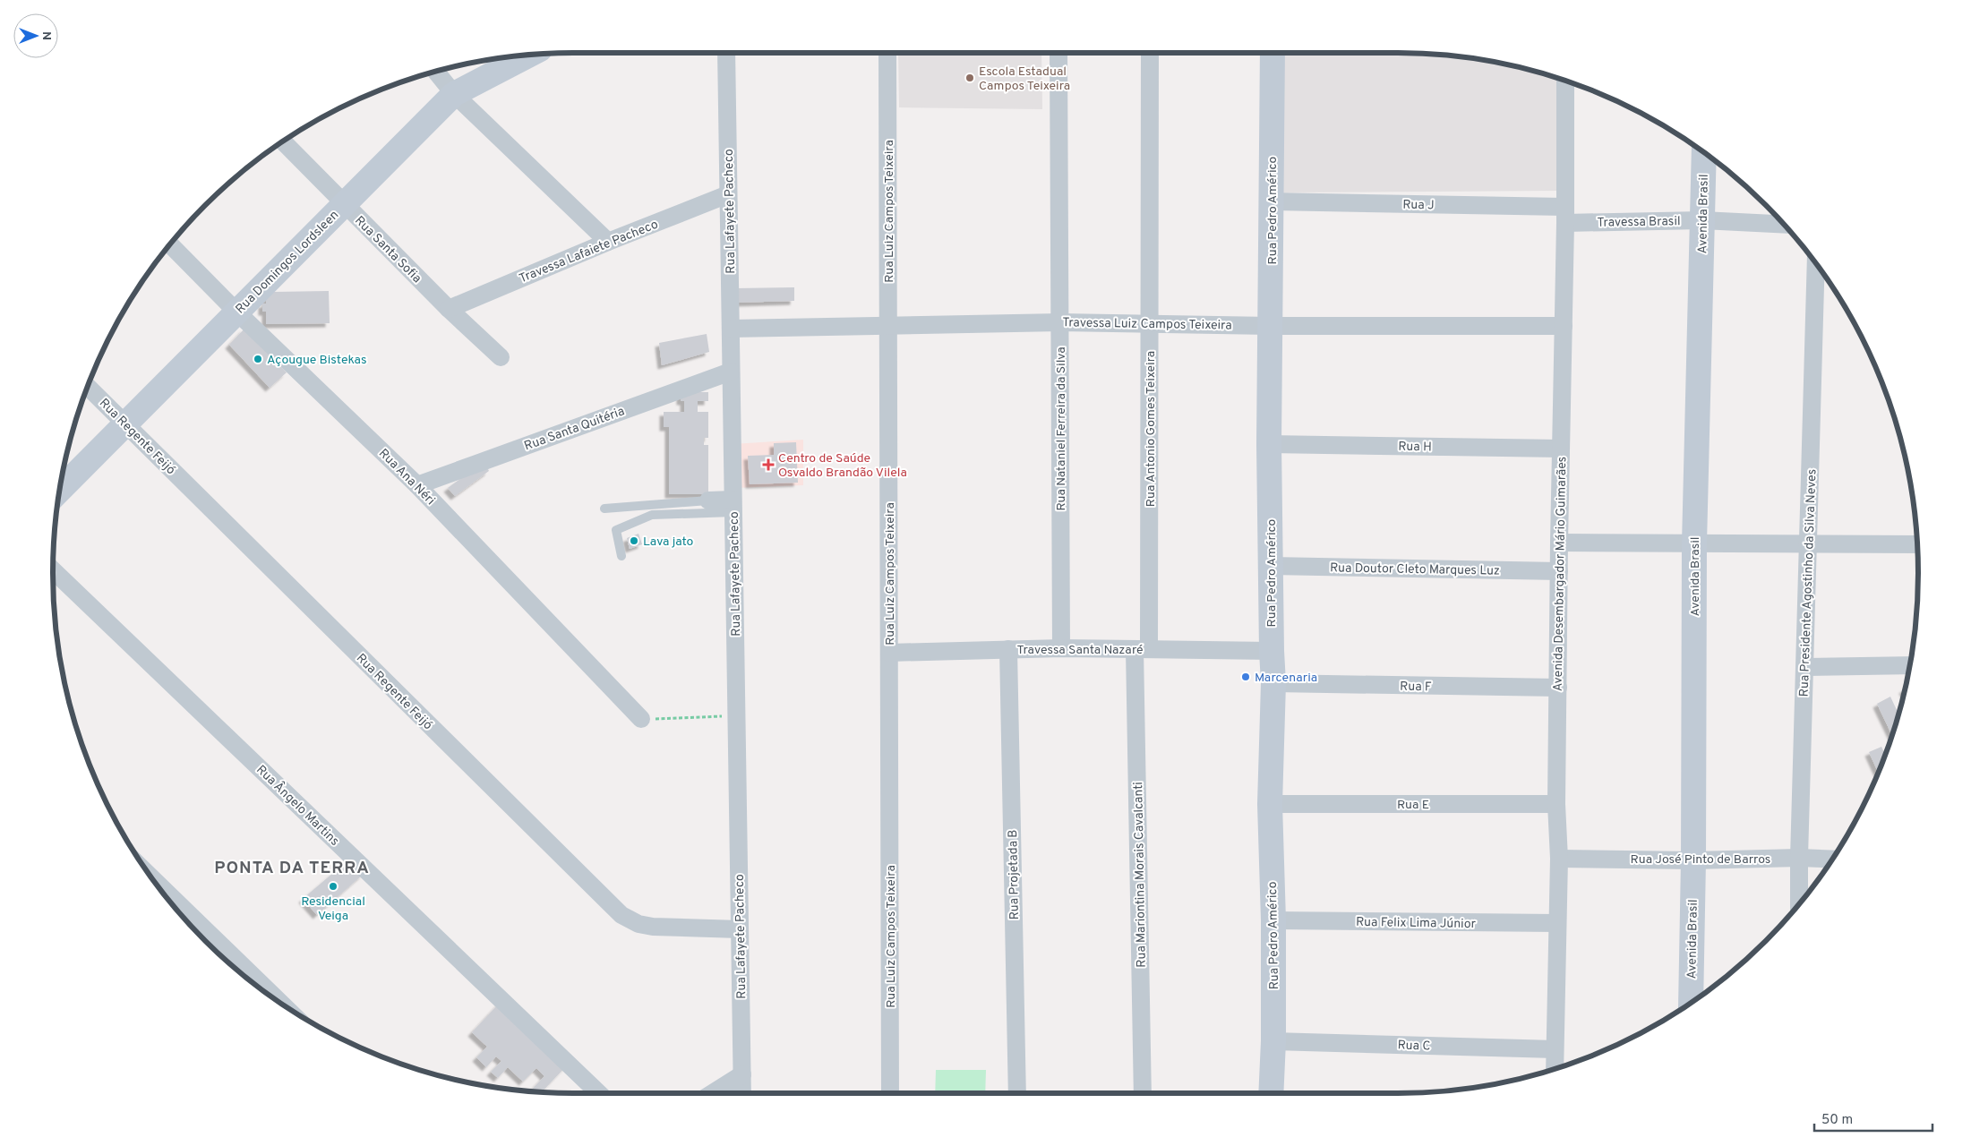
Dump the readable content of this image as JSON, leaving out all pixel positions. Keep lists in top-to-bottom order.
{
  "streets": {
    "street": [
      "Rua J",
      "Rua Pedro Américo",
      "Rua Lafayete Pacheco",
      "Rua Luiz Campos Teixeira",
      "Avenida Brasil",
      "Travessa Brasil",
      "Rua Santa Sofia",
      "Travessa Lafaiete Pacheco",
      "Rua Domingos Lordsleen",
      "Travessa Luiz Campos Teixeira",
      "Rua Santa Quitéria",
      "Rua Nataniel Ferreira da Silva",
      "Rua Antonio Gomes Teixeira",
      "Rua Regente Feijó",
      "Rua H",
      "Rua Ana Néri",
      "Rua Doutor Cleto Marques Luz",
      "Avenida Desembargador Mário Guimarães",
      "Rua Presidente Agostinho da Silva Neves",
      "Travessa Santa Nazaré",
      "Rua F",
      "Rua E",
      "Rua Ângelo Martins",
      "Rua José Pinto de Barros",
      "Rua Projetada B",
      "Rua Mariontina Morais Cavalcanti",
      "Rua Felix Lima Júnior",
      "Rua C"
    ]
  },
  "crossings": [
    ["Rua J", "Rua Pedro Américo"],
    ["Rua J", "Travessa Brasil"],
    ["Rua J", "Avenida Desembargador Mário Guimarães"],
    ["Rua Pedro Américo", "Travessa Luiz Campos Teixeira"],
    ["Rua Pedro Américo", "Rua H"],
    ["Rua Pedro Américo", "Rua Doutor Cleto Marques Luz"],
    ["Rua Pedro Américo", "Travessa Santa Nazaré"],
    ["Rua Pedro Américo", "Rua F"],
    ["Rua Pedro Américo", "Rua E"],
    ["Rua Pedro Américo", "Rua Felix Lima Júnior"],
    ["Rua Pedro Américo", "Rua C"],
    ["Rua Lafayete Pacheco", "Travessa Lafaiete Pacheco"],
    ["Rua Lafayete Pacheco", "Travessa Luiz Campos Teixeira"],
    ["Rua Lafayete Pacheco", "Rua Santa Quitéria"],
    ["Rua Lafayete Pacheco", "Rua Regente Feijó"],
    ["Rua Luiz Campos Teixeira", "Travessa Luiz Campos Teixeira"],
    ["Rua Luiz Campos Teixeira", "Travessa Santa Nazaré"],
    ["Avenida Brasil", "Travessa Brasil"],
    ["Avenida Brasil", "Rua José Pinto de Barros"],
    ["Travessa Brasil", "Avenida Desembargador Mário Guimarães"],
    ["Rua Santa Sofia", "Travessa Lafaiete Pacheco"],
    ["Rua Santa Sofia", "Rua Domingos Lordsleen"],
    ["Rua Domingos Lordsleen", "Rua Regente Feijó"],
    ["Rua Domingos Lordsleen", "Rua Ana Néri"],
    ["Travessa Luiz Campos Teixeira", "Rua Nataniel Ferreira da Silva"],
    ["Travessa Luiz Campos Teixeira", "Rua Antonio Gomes Teixeira"],
    ["Travessa Luiz Campos Teixeira", "Avenida Desembargador Mário Guimarães"],
    ["Rua Santa Quitéria", "Rua Ana Néri"],
    ["Rua Nataniel Ferreira da Silva", "Travessa Santa Nazaré"],
    ["Rua Antonio Gomes Teixeira", "Travessa Santa Nazaré"],
    ["Rua Antonio Gomes Teixeira", "Rua Mariontina Morais Cavalcanti"],
    ["Rua H", "Avenida Desembargador Mário Guimarães"],
    ["Rua Doutor Cleto Marques Luz", "Avenida Desembargador Mário Guimarães"],
    ["Avenida Desembargador Mário Guimarães", "Rua F"],
    ["Avenida Desembargador Mário Guimarães", "Rua E"],
    ["Avenida Desembargador Mário Guimarães", "Rua José Pinto de Barros"],
    ["Avenida Desembargador Mário Guimarães", "Rua Felix Lima Júnior"],
    ["Avenida Desembargador Mário Guimarães", "Rua C"],
    ["Rua Presidente Agostinho da Silva Neves", "Rua José Pinto de Barros"],
    ["Travessa Santa Nazaré", "Rua Projetada B"],
    ["Travessa Santa Nazaré", "Rua Mariontina Morais Cavalcanti"]
  ],
  "districts": ["PONTA DA TERRA"],
  "places": {
    "other": [
      "Escola Estadual Campos Teixeira",
      "Açougue Bistekas",
      "Lava jato",
      "Marcenaria",
      "Residencial Veiga"
    ],
    "health": ["Centro de Saúde Osvaldo Brandão Vilela"]
  },
  "scale_bar": "50 m",
  "north": "right"
}
